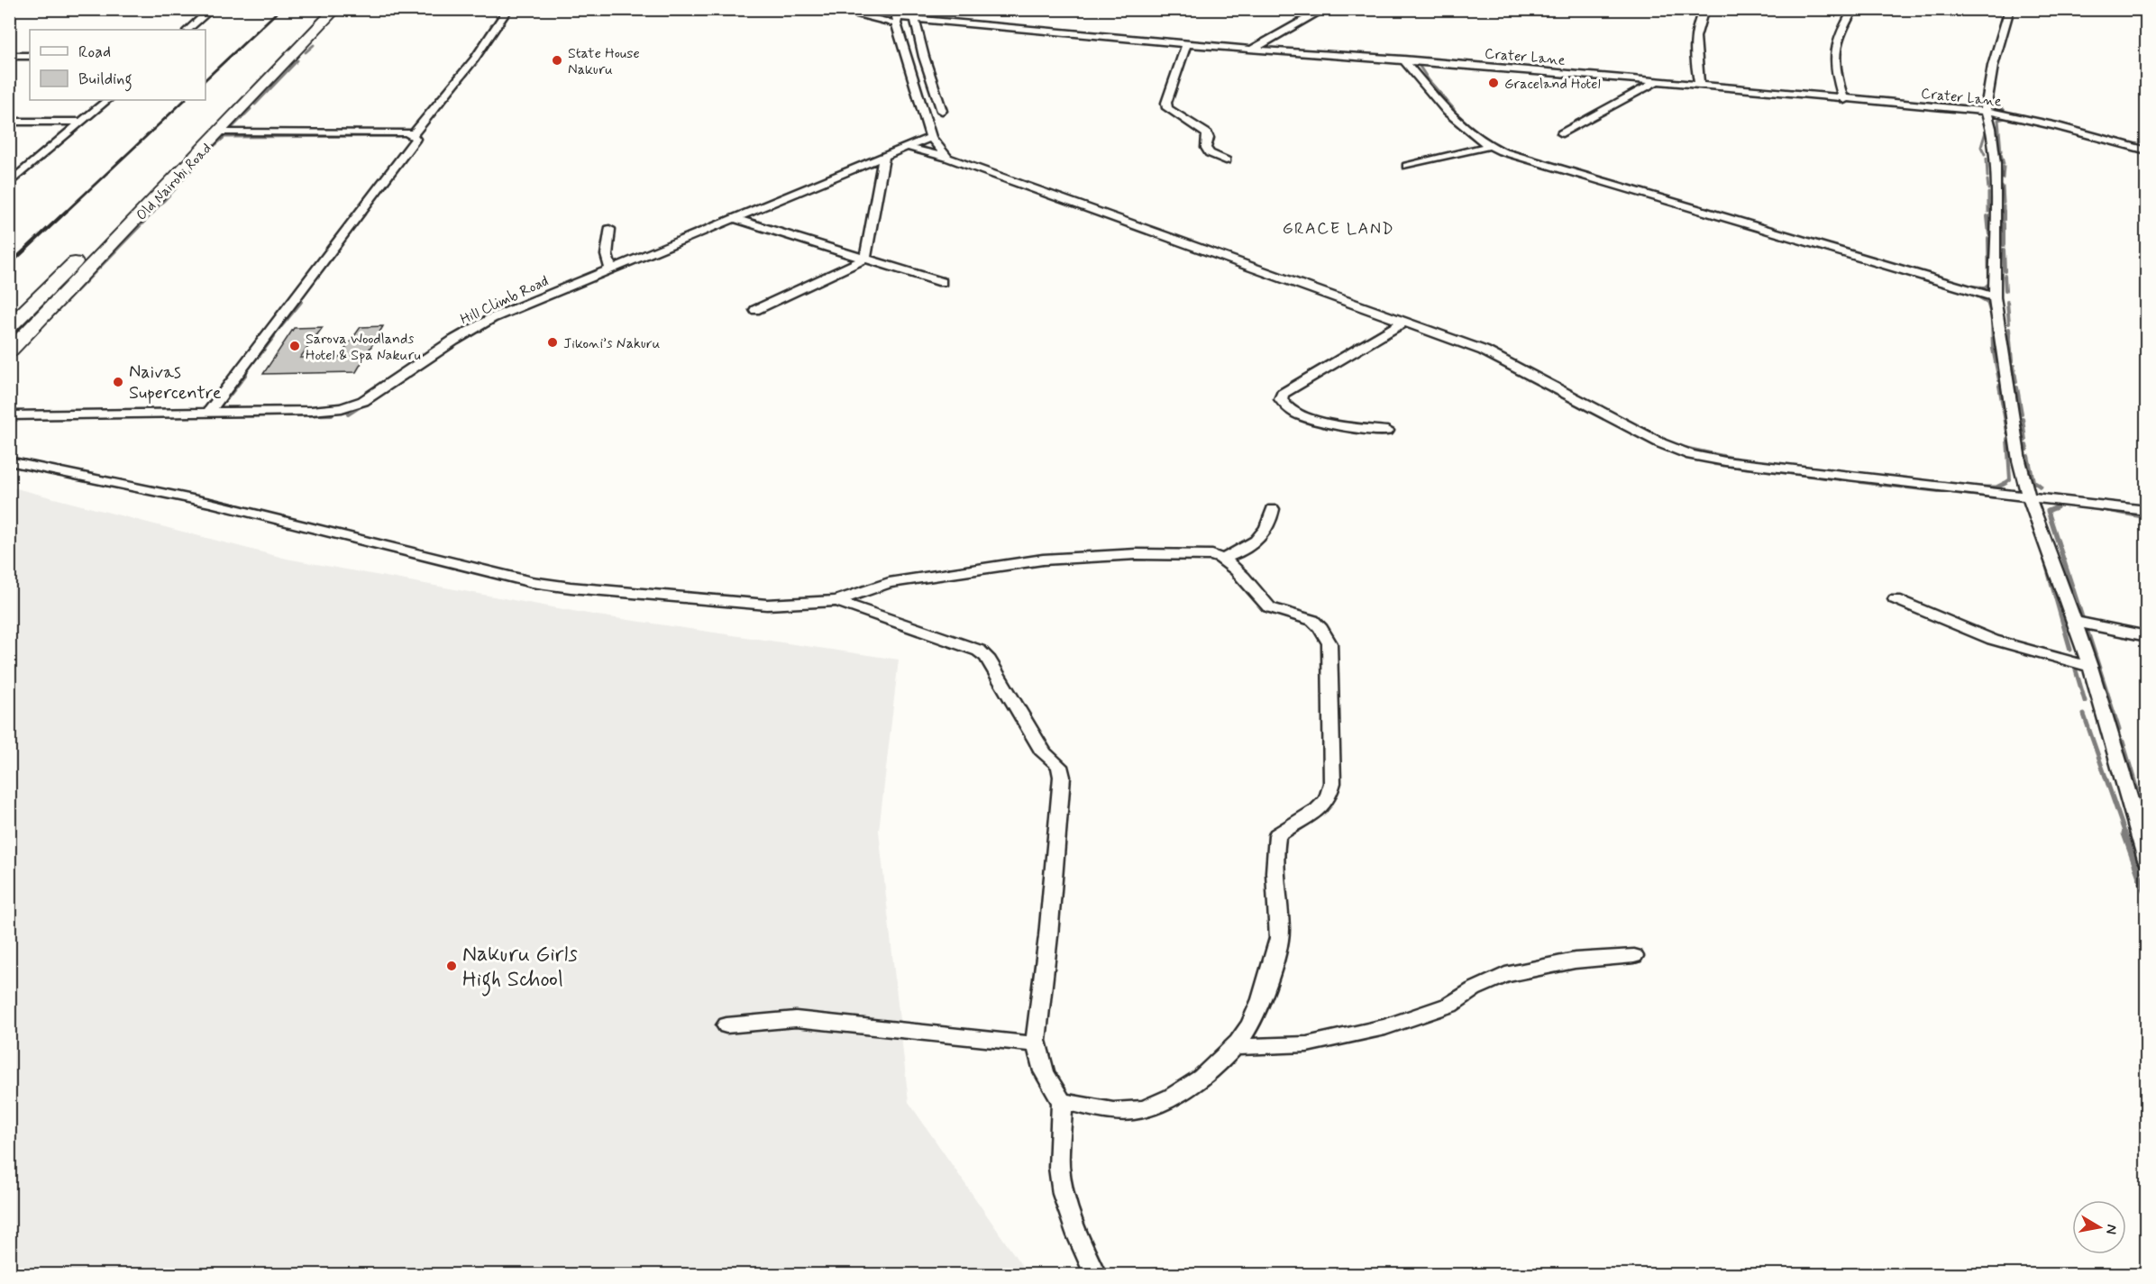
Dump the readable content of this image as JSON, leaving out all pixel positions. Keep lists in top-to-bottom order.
{
  "streets": {
    "highway": ["Old Nairobi Road"],
    "street": ["Crater Lane", "Hill Climb Road"]
  },
  "districts": ["GRACE LAND"],
  "places": [
    "State House Nakuru",
    "Graceland Hotel",
    "Jikoni’s Nakuru",
    "Sarova Woodlands Hotel & Spa Nakuru",
    "Naivas Supercentre",
    "Nakuru Girls High School"
  ],
  "legend": ["Road", "Building"],
  "north": "right"
}
